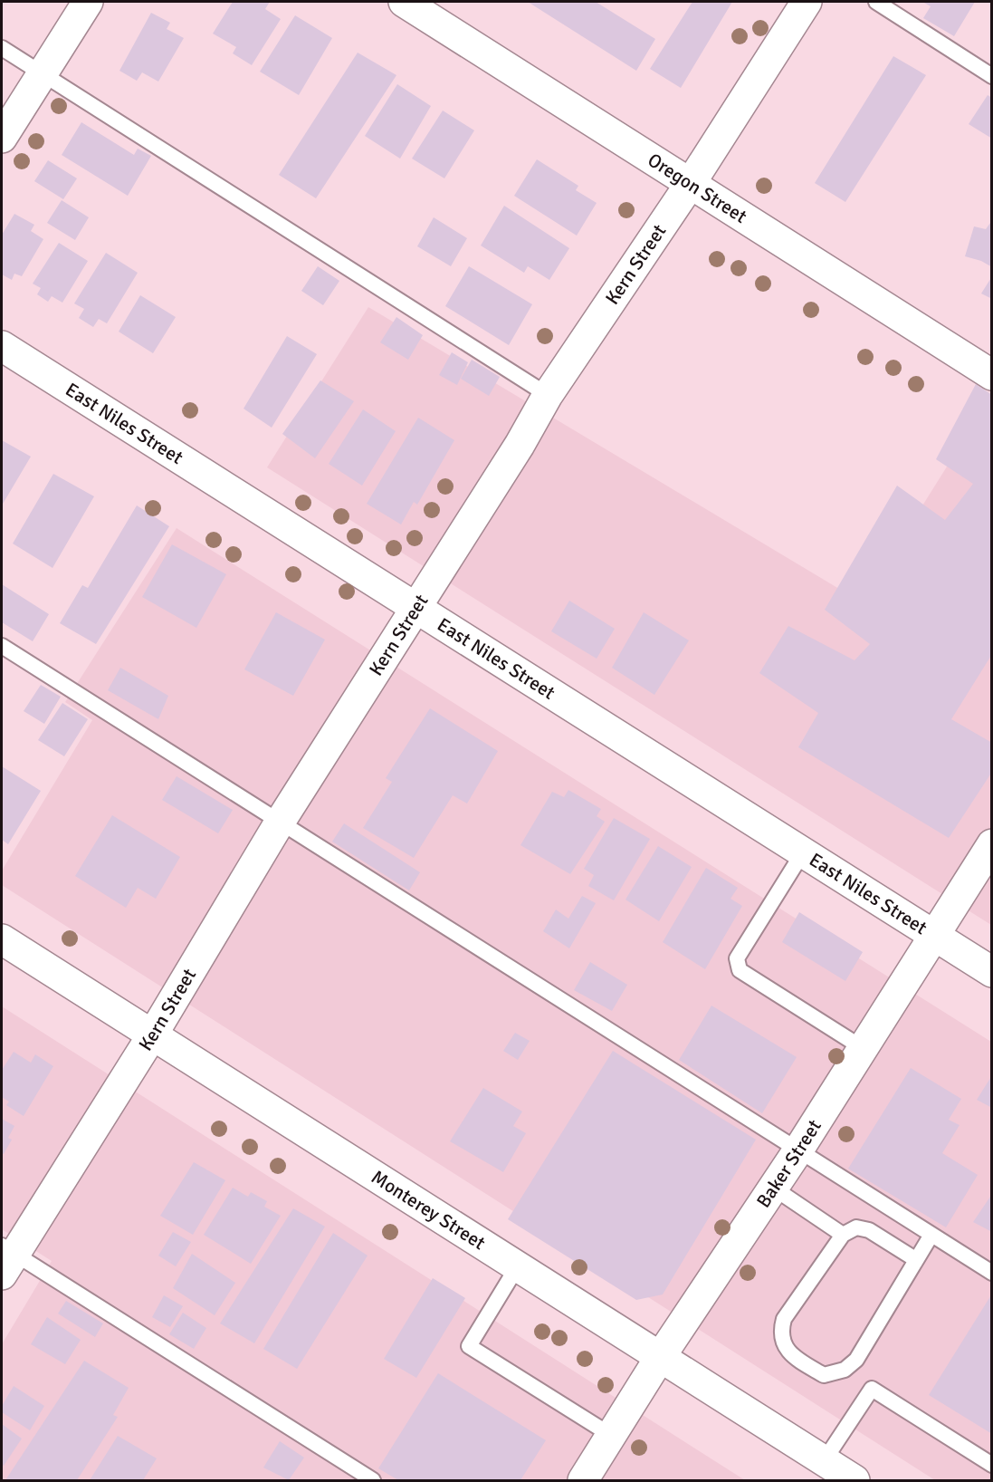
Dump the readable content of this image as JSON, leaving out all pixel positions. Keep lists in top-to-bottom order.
{
  "streets": {
    "street": [
      "Oregon Street",
      "Kern Street",
      "East Niles Street",
      "Baker Street",
      "Monterey Street"
    ]
  },
  "crossings": [
    ["Oregon Street", "Kern Street"],
    ["Kern Street", "East Niles Street"],
    ["Kern Street", "Monterey Street"],
    ["East Niles Street", "Baker Street"],
    ["Baker Street", "Monterey Street"]
  ]
}
